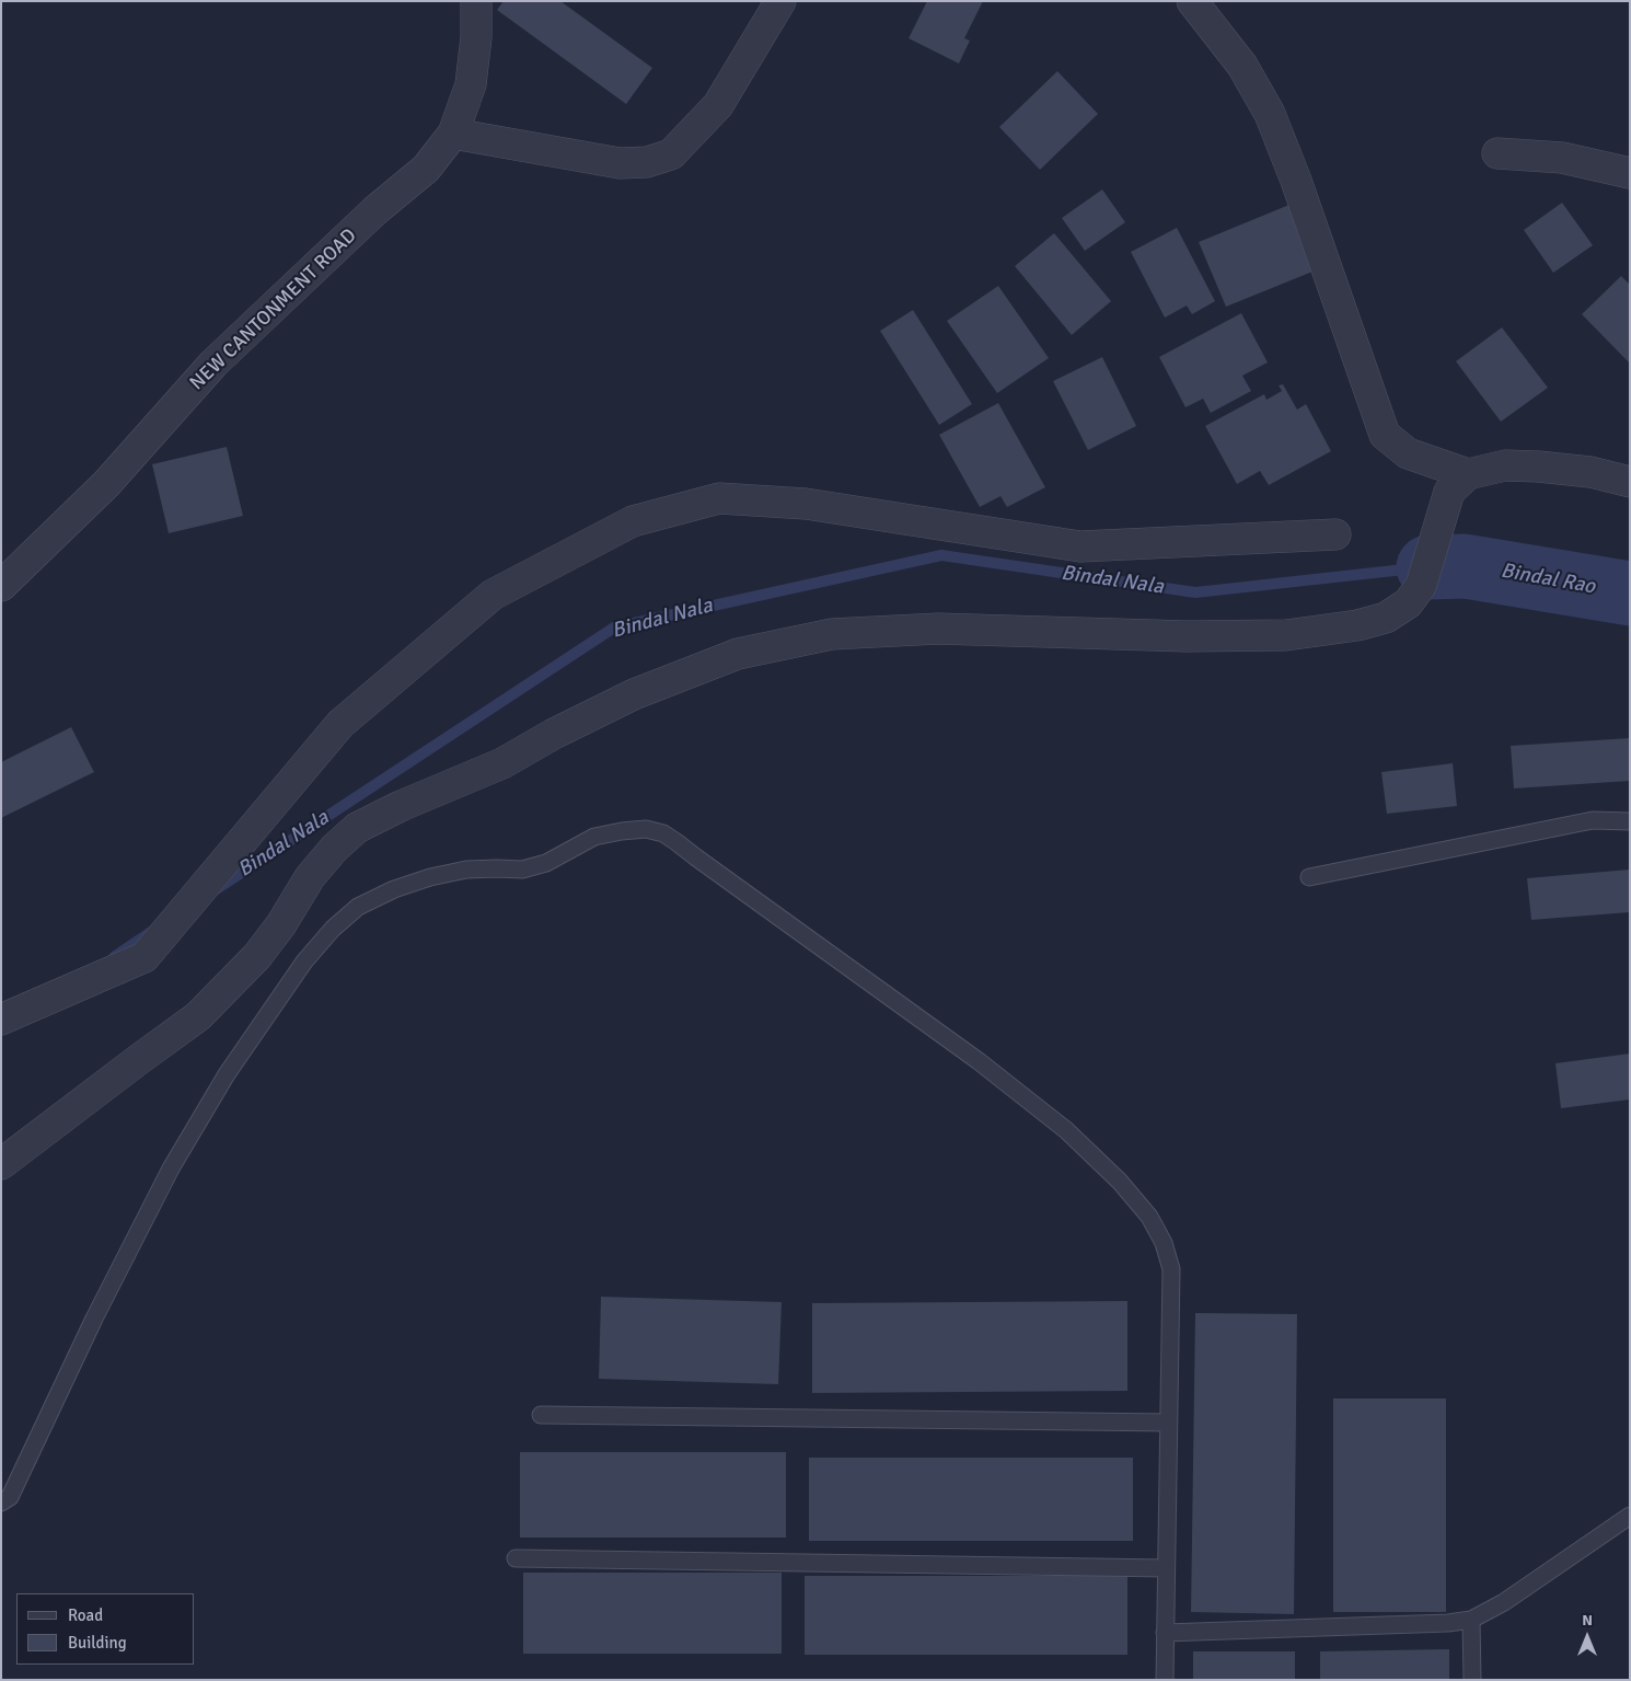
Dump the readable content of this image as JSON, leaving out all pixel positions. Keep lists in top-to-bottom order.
{
  "streets": {
    "street": ["NEW CANTONMENT ROAD"]
  },
  "water": ["Bindal Rao", "Bindal Nala"],
  "legend": ["Road", "Building"],
  "north": "top"
}
